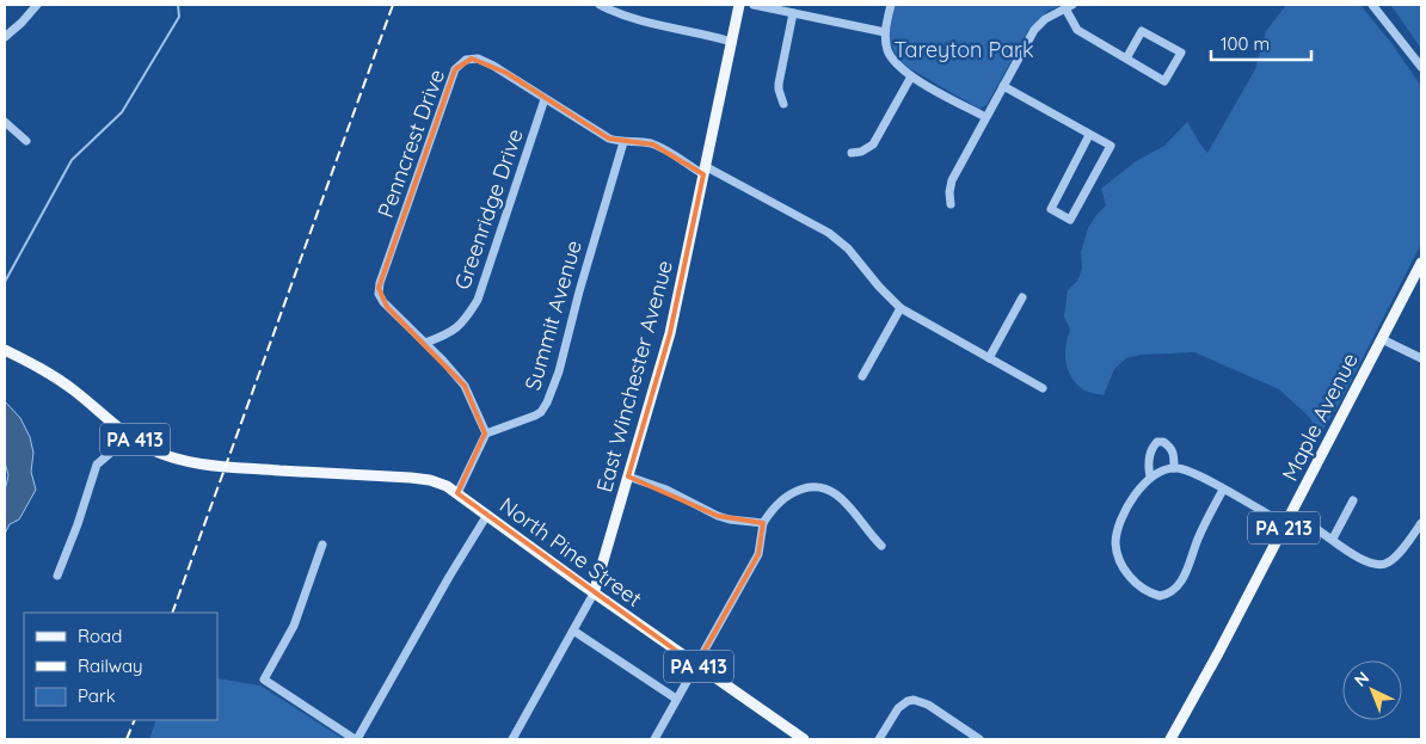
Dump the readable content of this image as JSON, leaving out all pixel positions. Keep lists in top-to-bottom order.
{
  "streets": {
    "main road": [
      "East Winchester Avenue",
      "Maple Avenue",
      "PA 413",
      "PA 213",
      "North Pine Street"
    ],
    "street": ["Penncrest Drive", "Greenridge Drive", "Summit Avenue"]
  },
  "crossings": [
    ["Penncrest Drive", "Greenridge Drive"],
    ["Penncrest Drive", "Summit Avenue"],
    ["Penncrest Drive", "East Winchester Avenue"],
    ["East Winchester Avenue", "North Pine Street"],
    ["PA 413", "North Pine Street"]
  ],
  "parks": ["Tareyton Park"],
  "legend": ["Road", "Railway", "Park"],
  "scale_bar": "100 m",
  "north": "top left"
}
